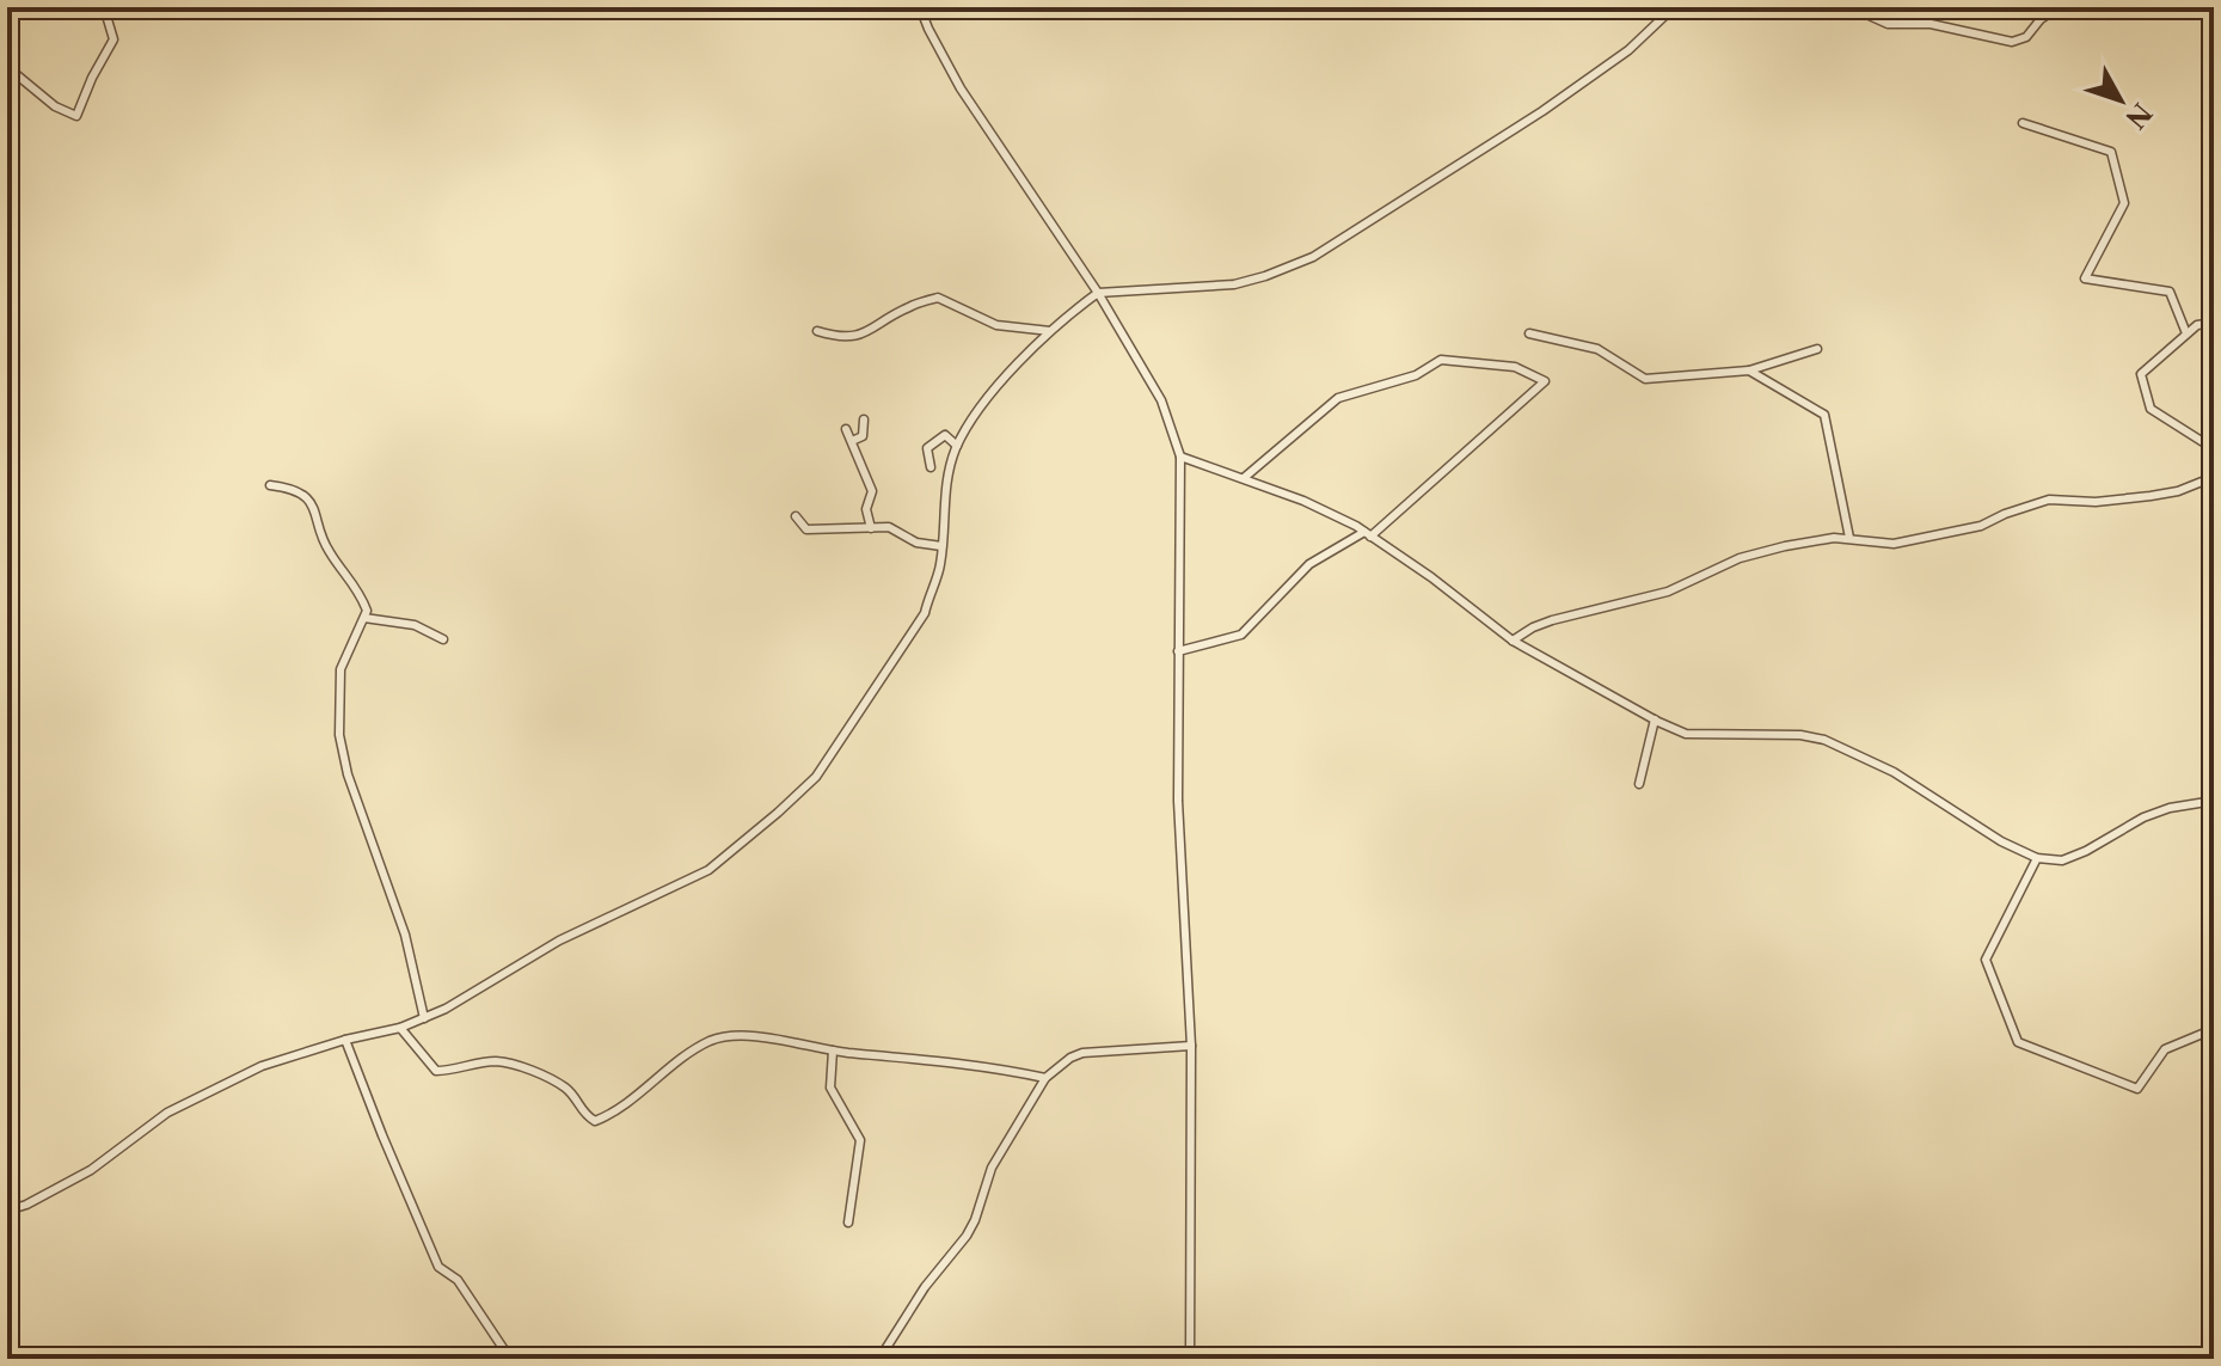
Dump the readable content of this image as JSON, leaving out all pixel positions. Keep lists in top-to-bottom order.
{
  "north": "bottom right"
}
